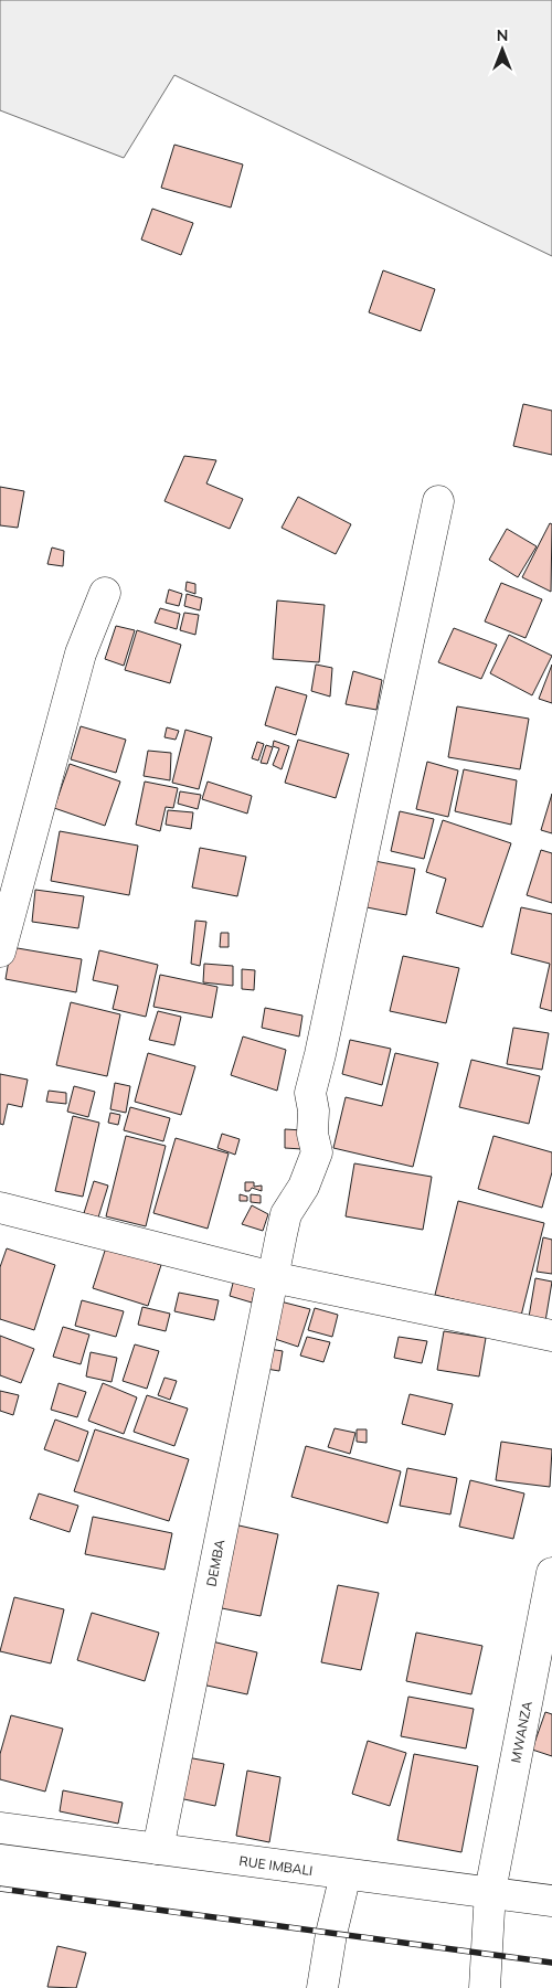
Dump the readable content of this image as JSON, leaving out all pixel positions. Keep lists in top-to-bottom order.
{
  "streets": {
    "street": ["DEMBA", "MWANZA", "RUE IMBALI"]
  },
  "crossings": [
    ["DEMBA", "RUE IMBALI"],
    ["MWANZA", "RUE IMBALI"]
  ],
  "north": "top"
}
